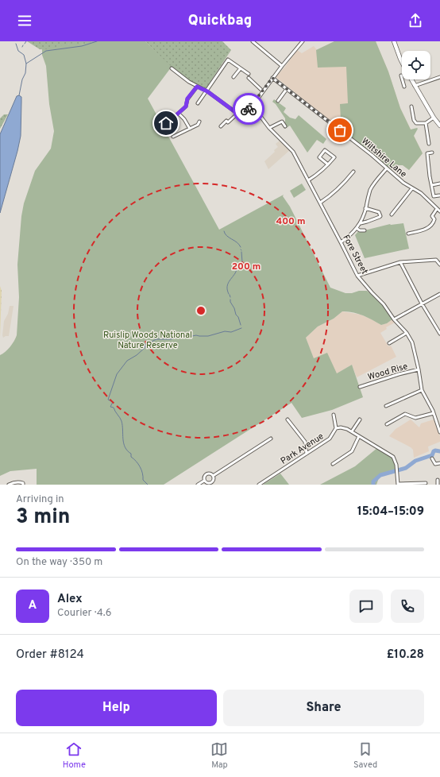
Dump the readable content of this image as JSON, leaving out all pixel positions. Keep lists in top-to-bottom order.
{
  "streets": {
    "street": [
      "Wiltshire Lane",
      "Fore Street",
      "Wood Rise",
      "Park Avenue"
    ]
  },
  "crossings": [
    ["Fore Street", "Wood Rise"]
  ],
  "parks": ["Ruislip Woods National Nature Reserve"],
  "page": {
    "header": "Quickbag",
    "heading": ["3 min", "Arriving in", "15:04–15:09"],
    "panel": [
      "Alex",
      "Courier · 4.6",
      "Order #8124",
      "£10.28"
    ],
    "bar": "On the way · 350 m",
    "round": "A",
    "buttons": ["Help", "Share"],
    "tabs": ["Home", "Map", "Saved"]
  },
  "rings": ["400 m", "200 m"]
}
